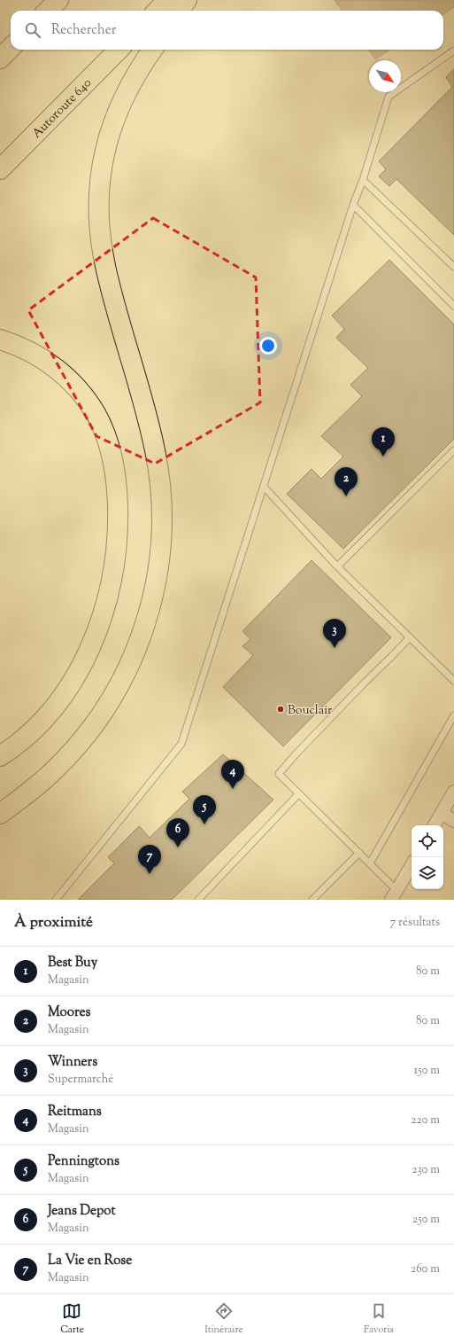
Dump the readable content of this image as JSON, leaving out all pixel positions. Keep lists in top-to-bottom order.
{
  "streets": {
    "highway": ["Autoroute 640"]
  },
  "places": ["Bouclair"],
  "north": "bottom right",
  "page": {
    "search": "Rechercher",
    "pins": [
      "1",
      "2",
      "3",
      "4",
      "5",
      "6",
      "7"
    ],
    "heading": ["À proximité", "7 résultats"],
    "list": [
      {
        "mark": "1",
        "name": "Best Buy",
        "note": "Magasin",
        "value": "80 m"
      },
      {
        "mark": "2",
        "name": "Moores",
        "note": "Magasin",
        "value": "80 m"
      },
      {
        "mark": "3",
        "name": "Winners",
        "note": "Supermarché",
        "value": "150 m"
      },
      {
        "mark": "4",
        "name": "Reitmans",
        "note": "Magasin",
        "value": "220 m"
      },
      {
        "mark": "5",
        "name": "Penningtons",
        "note": "Magasin",
        "value": "230 m"
      },
      {
        "mark": "6",
        "name": "Jeans Depot",
        "note": "Magasin",
        "value": "250 m"
      },
      {
        "mark": "7",
        "name": "La Vie en Rose",
        "note": "Magasin",
        "value": "260 m"
      }
    ],
    "nav": ["Carte", "Itinéraire", "Favoris"]
  }
}
